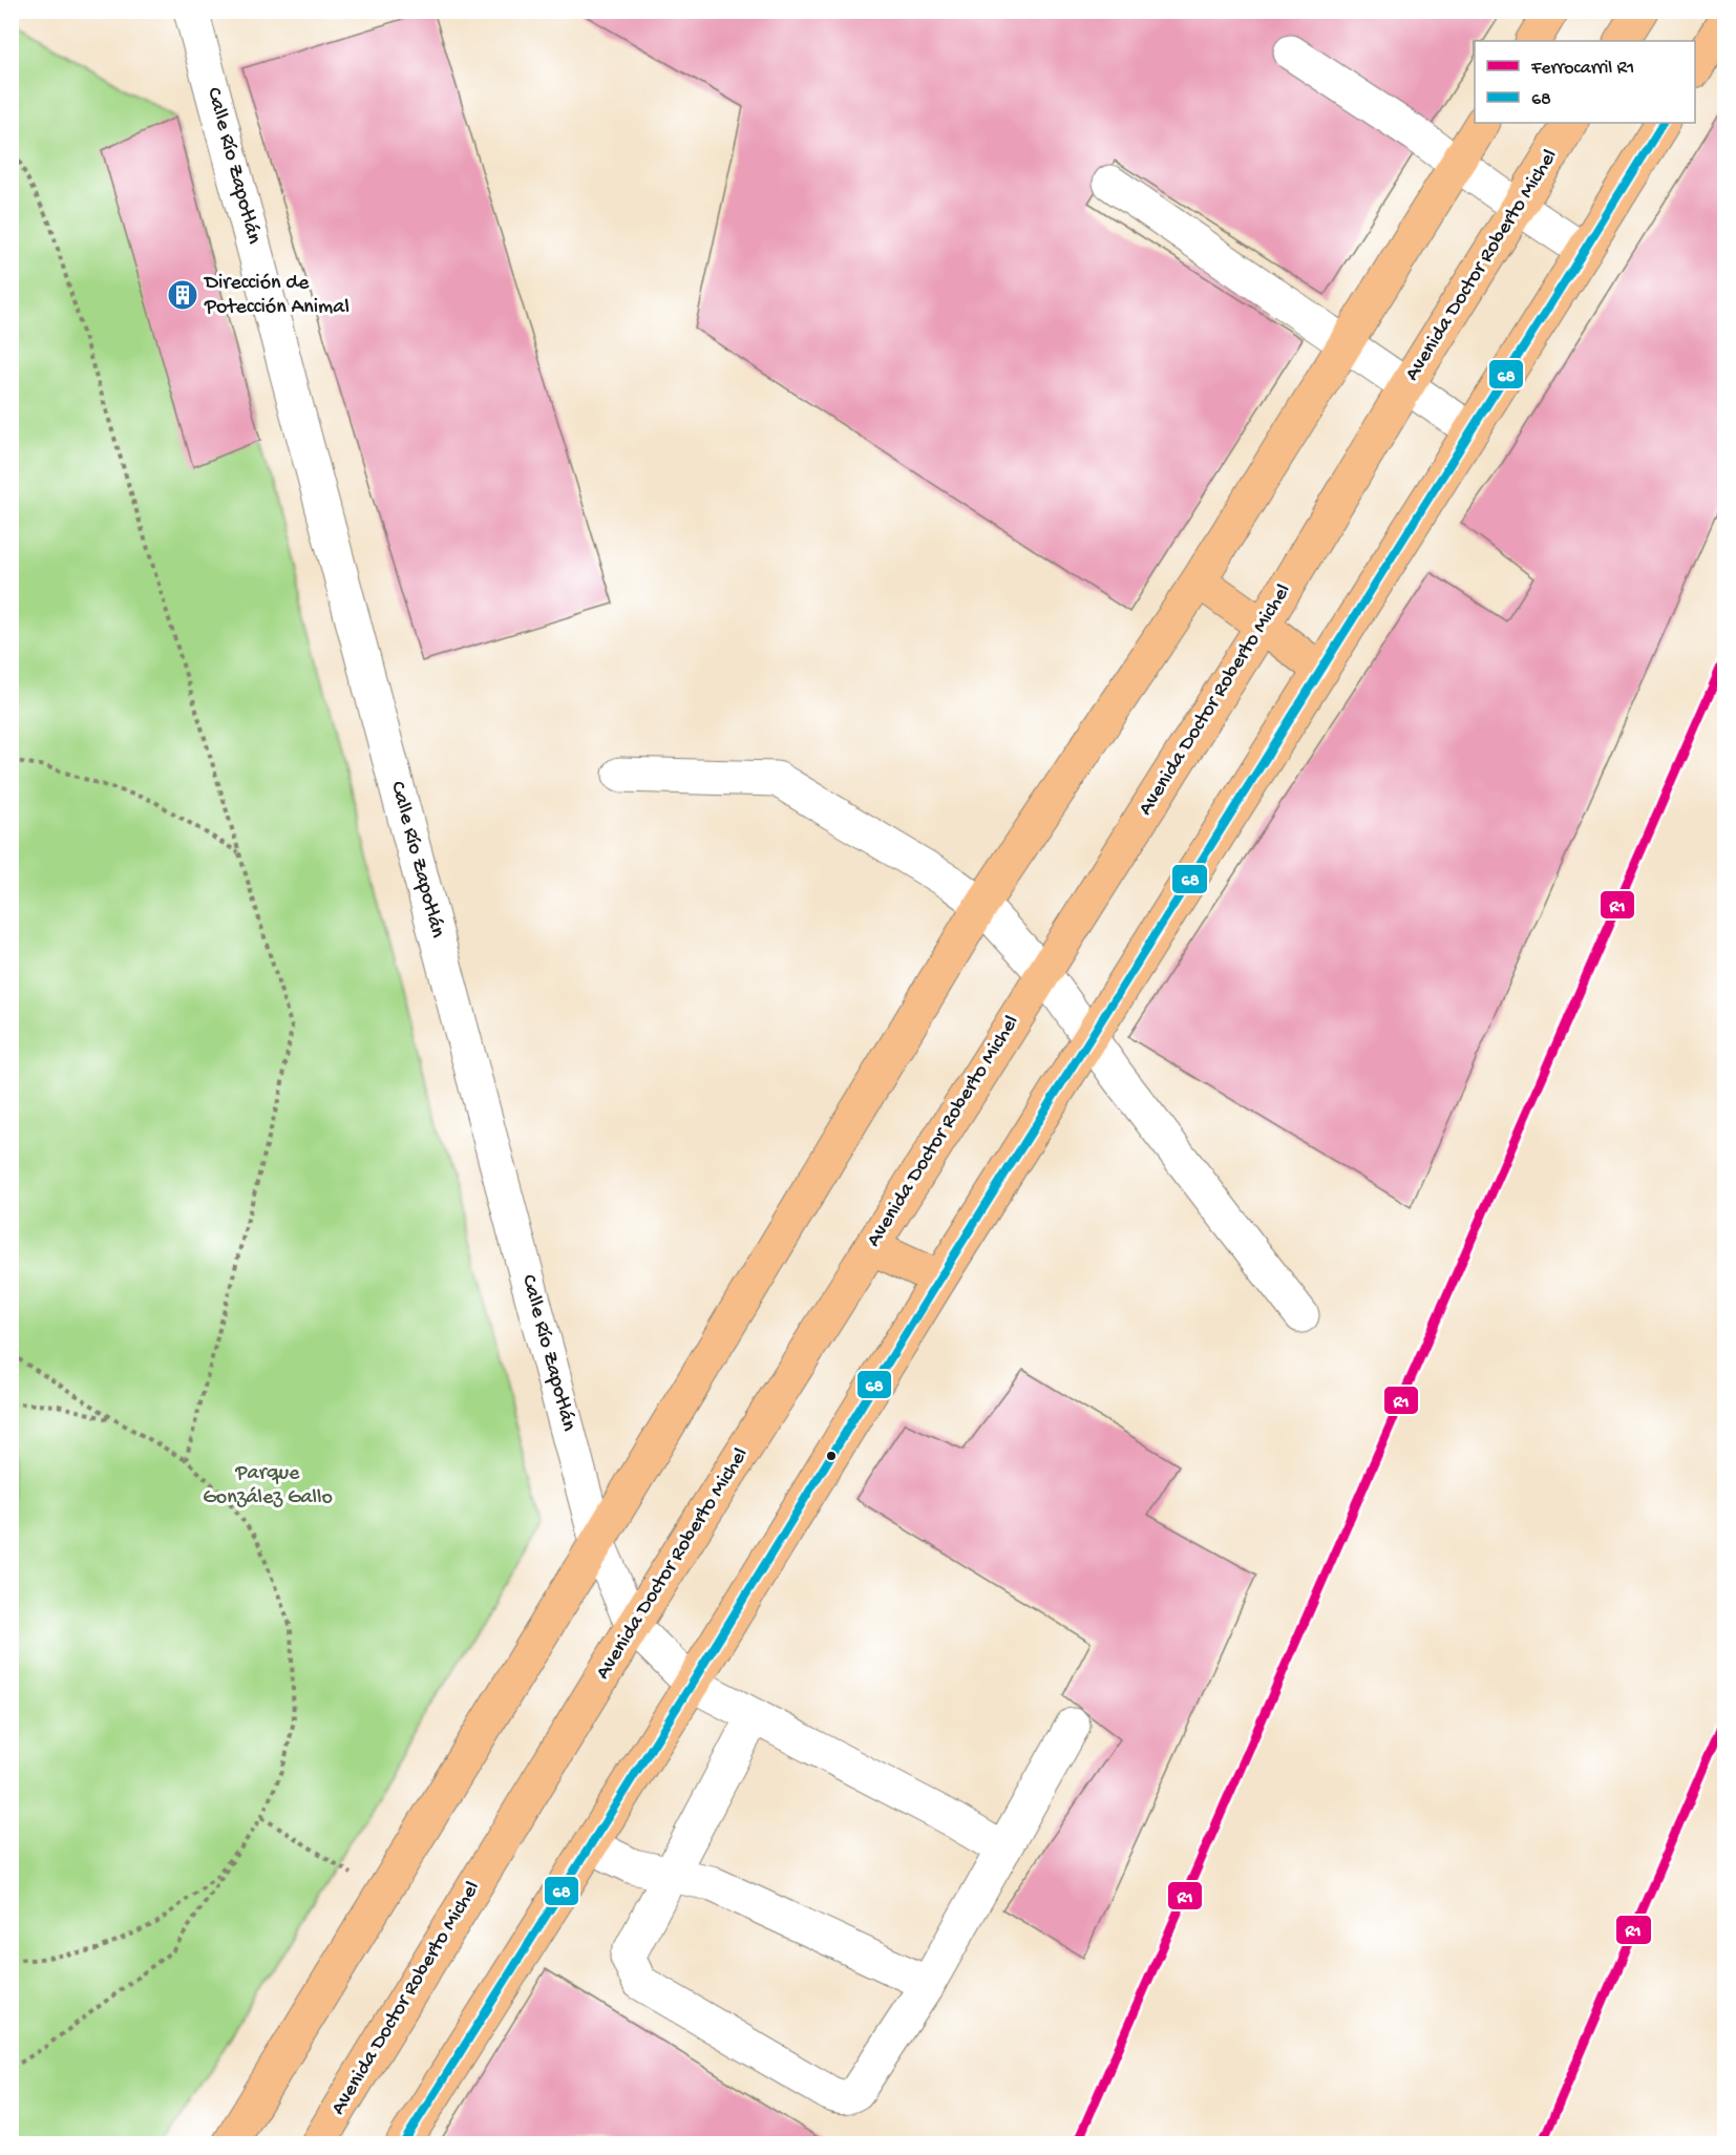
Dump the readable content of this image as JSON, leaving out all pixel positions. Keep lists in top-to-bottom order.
{
  "streets": {
    "main road": ["Avenida Doctor Roberto Michel"],
    "street": ["Calle Río Zapotlán"]
  },
  "crossings": [
    ["Calle Río Zapotlán", "Avenida Doctor Roberto Michel"]
  ],
  "parks": ["Parque González Gallo"],
  "places": {
    "building": ["Dirección de Potección Animal"]
  },
  "lines": ["transit line 68", "rail line R1"],
  "legend": ["Ferrocarril R1", "68"]
}
